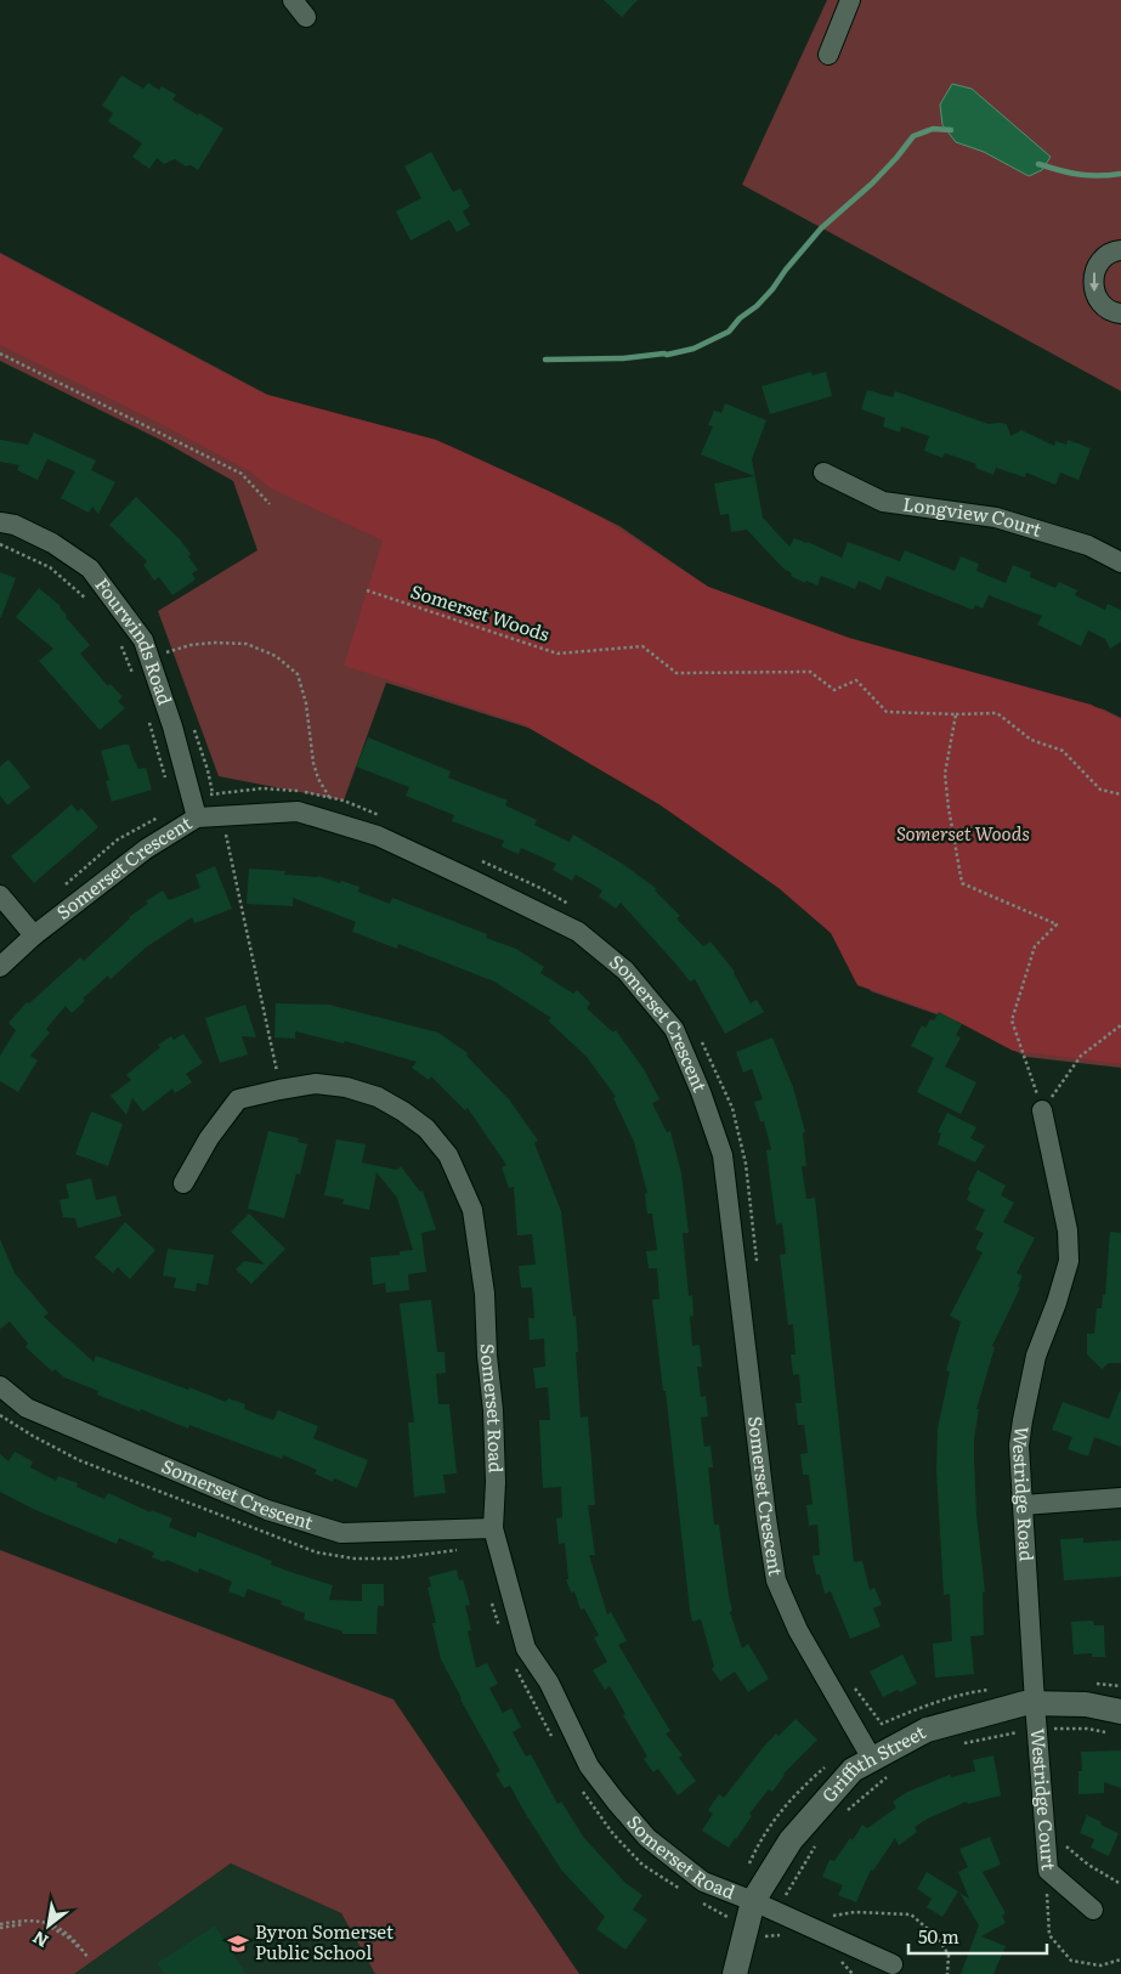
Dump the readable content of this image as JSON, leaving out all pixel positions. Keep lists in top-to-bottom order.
{
  "streets": {
    "street": [
      "Longview Court",
      "Fourwinds Road",
      "Somerset Crescent",
      "Somerset Road",
      "Westridge Road",
      "Griffith Street",
      "Westridge Court"
    ],
    "path": ["Somerset Woods"]
  },
  "crossings": [
    ["Fourwinds Road", "Somerset Crescent"],
    ["Somerset Crescent", "Somerset Road"],
    ["Somerset Crescent", "Griffith Street"],
    ["Somerset Road", "Griffith Street"],
    ["Westridge Road", "Griffith Street"],
    ["Westridge Road", "Westridge Court"],
    ["Griffith Street", "Westridge Court"]
  ],
  "parks": ["Somerset Woods"],
  "places": {
    "school or university": ["Byron Somerset Public School"]
  },
  "scale_bar": "50 m",
  "north": "bottom left"
}
